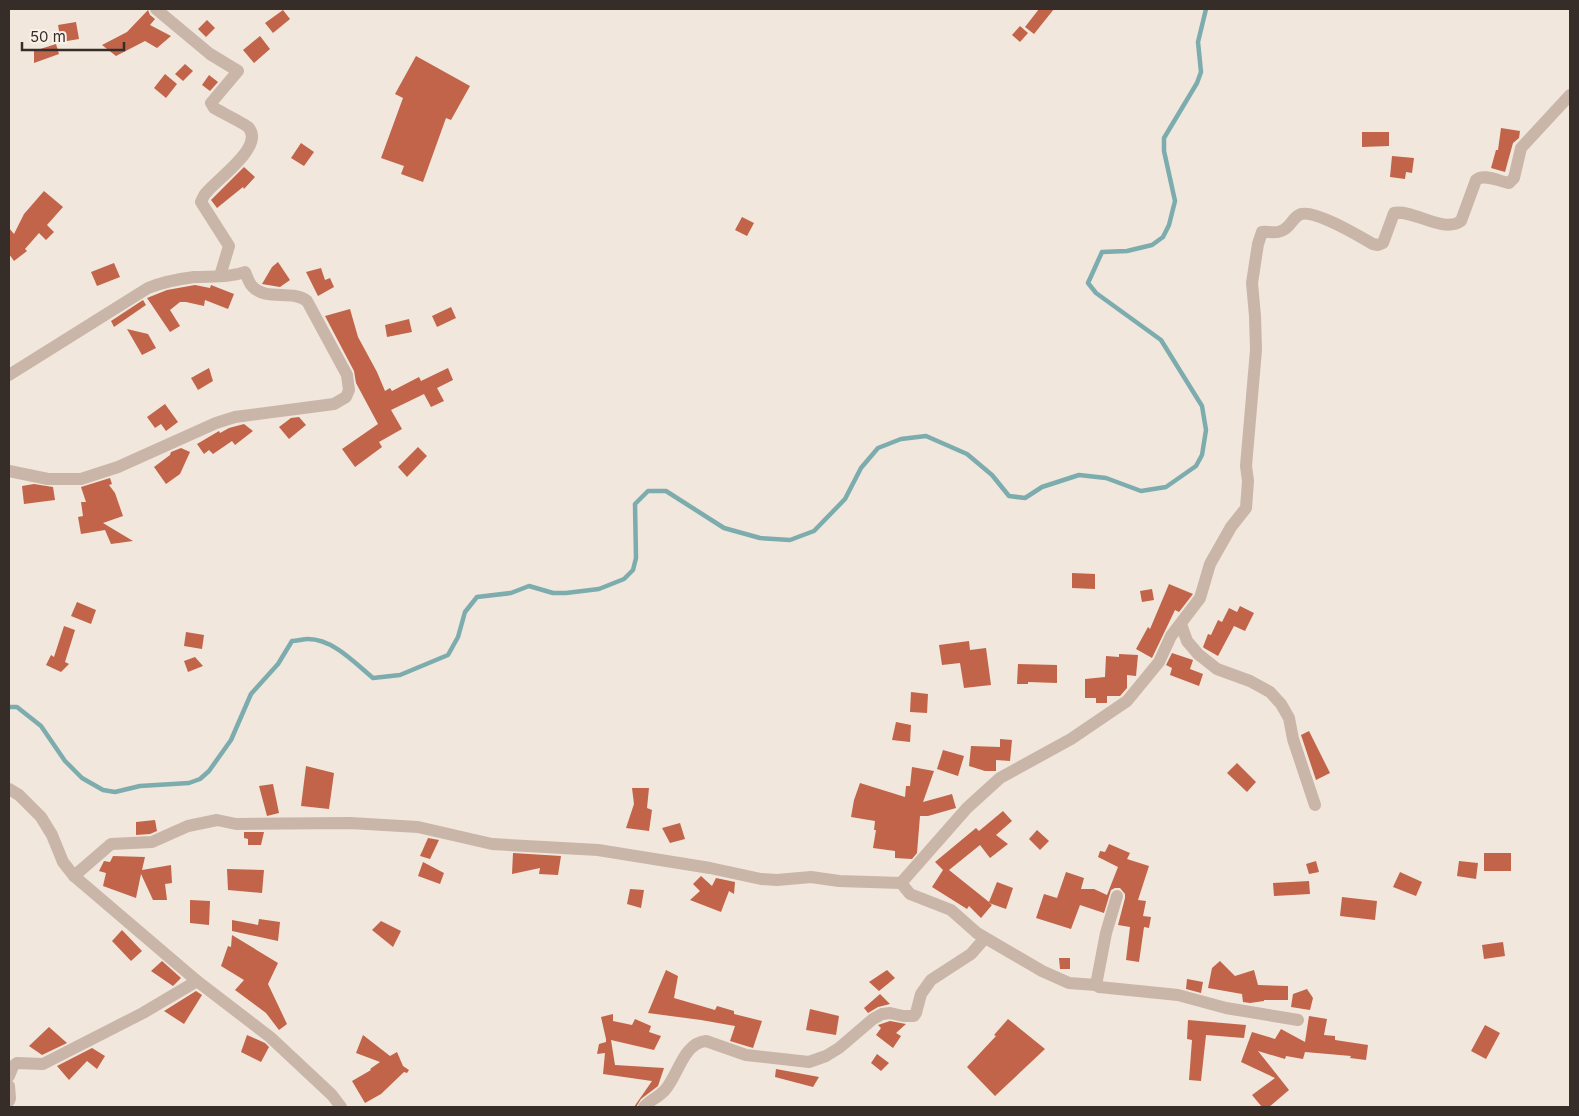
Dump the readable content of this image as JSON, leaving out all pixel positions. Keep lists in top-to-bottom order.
{
  "scale_bar": "50 m"
}
